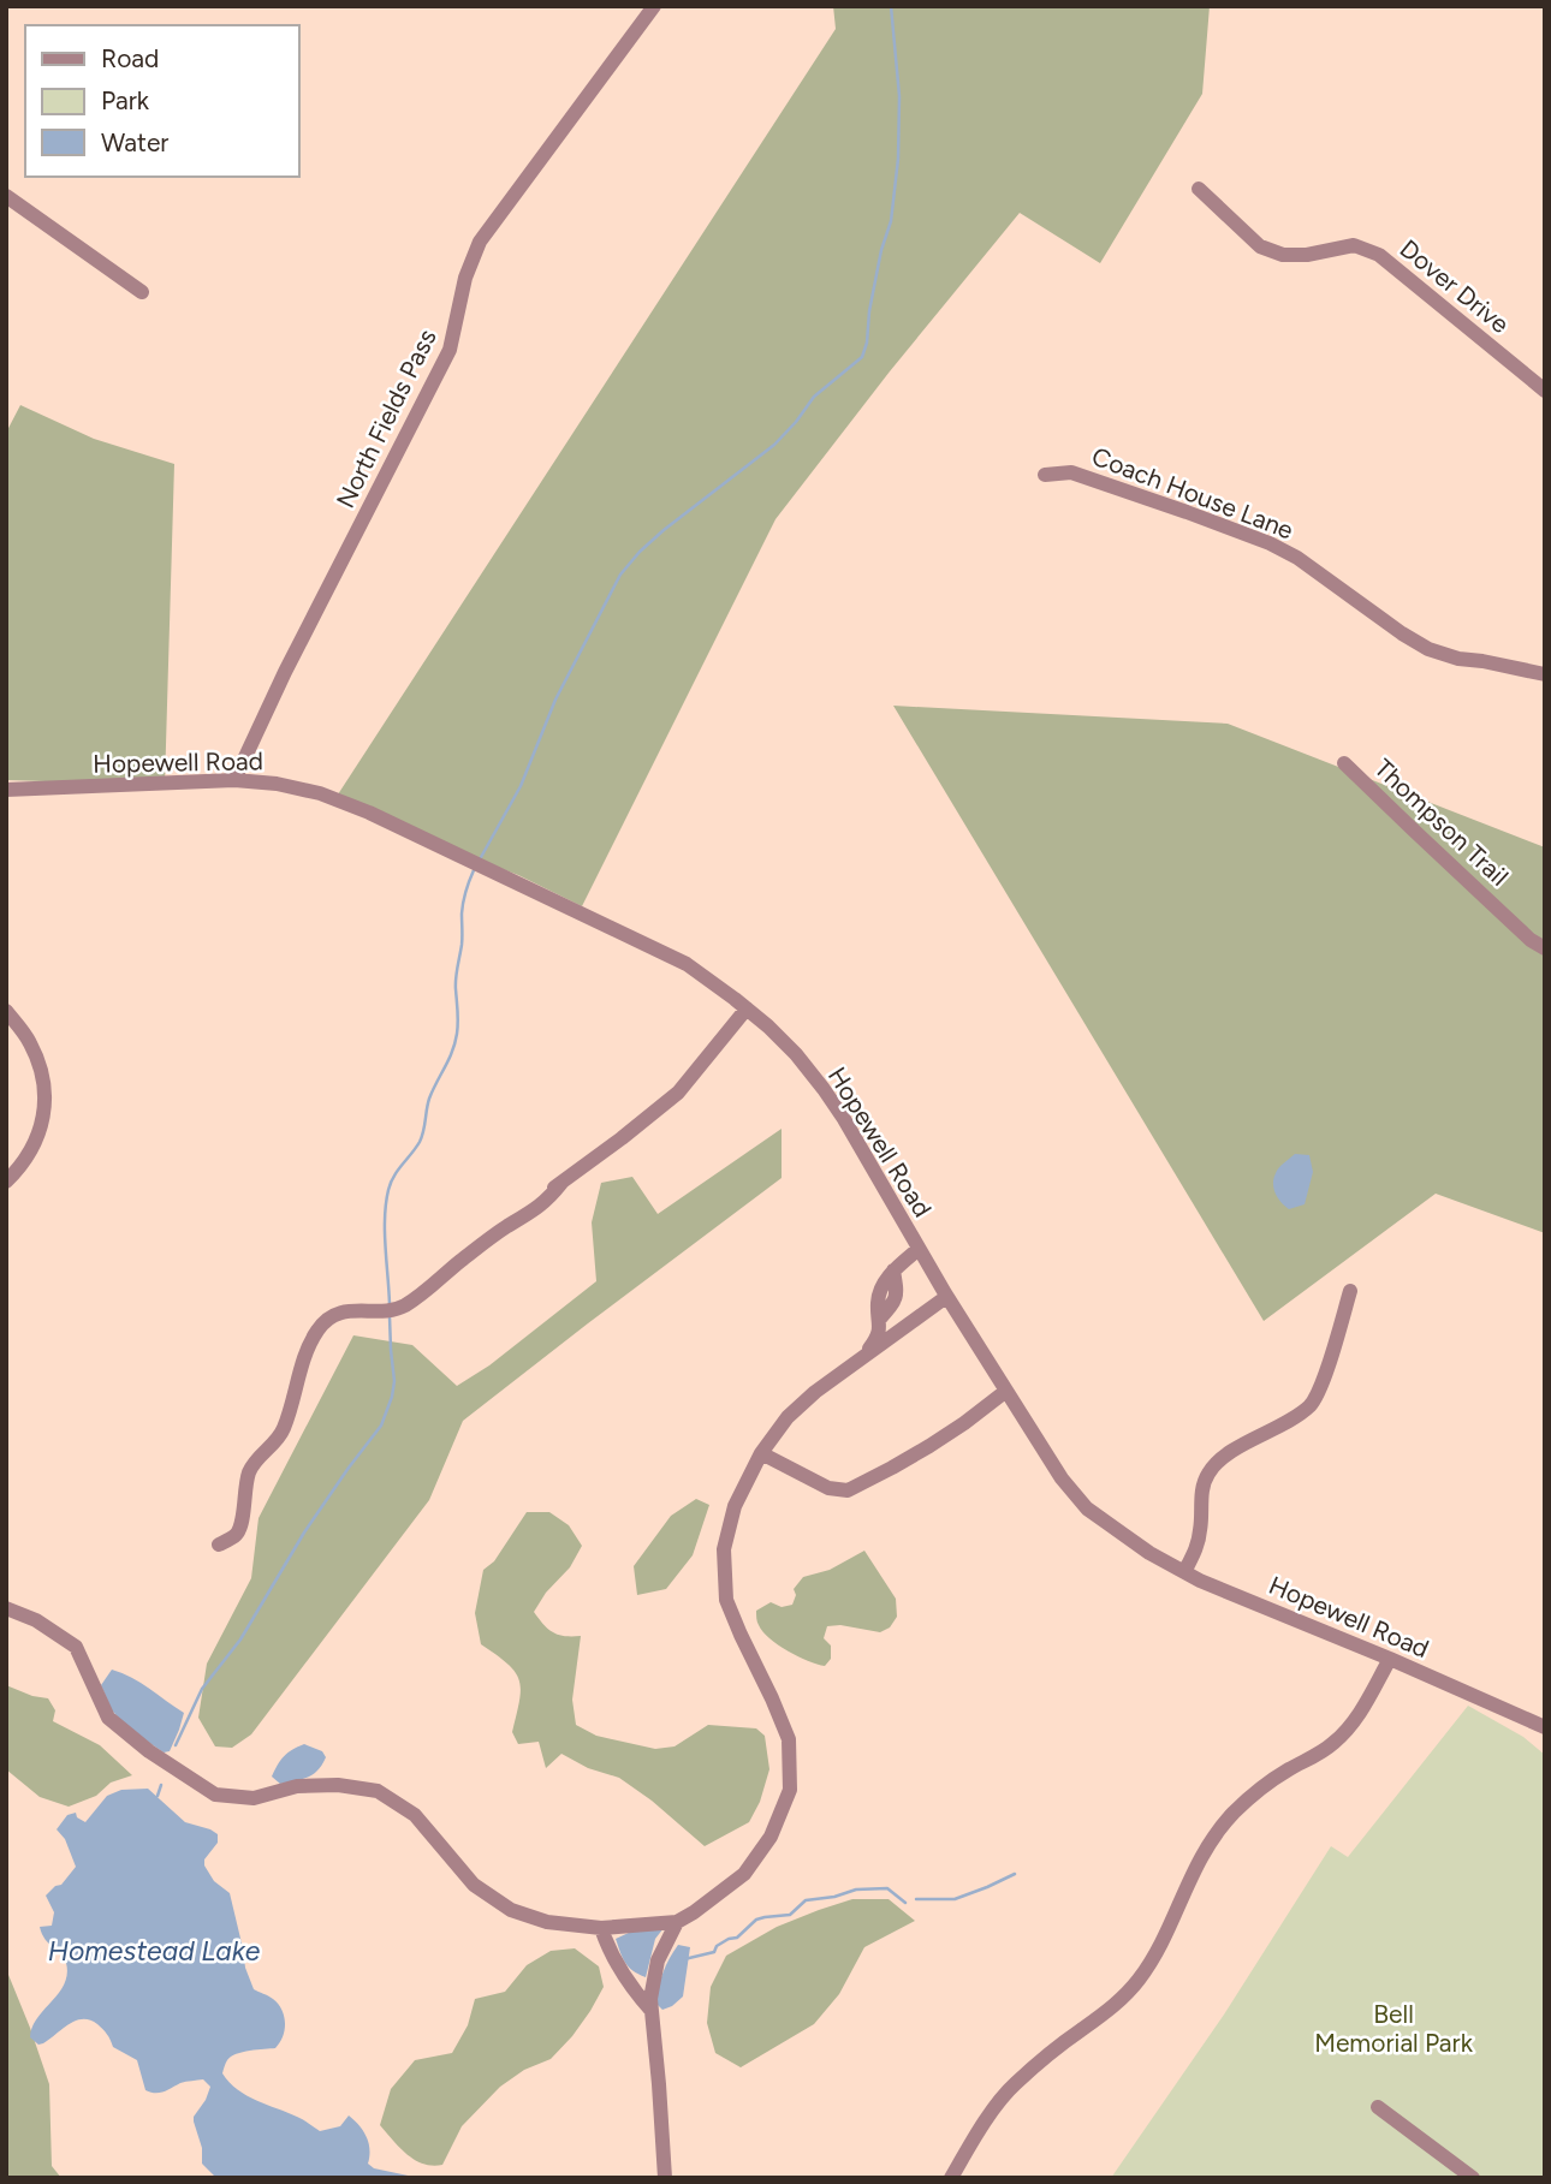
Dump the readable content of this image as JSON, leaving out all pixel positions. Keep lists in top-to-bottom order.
{
  "streets": {
    "street": [
      "Dover Drive",
      "North Fields Pass",
      "Coach House Lane",
      "Hopewell Road",
      "Thompson Trail"
    ]
  },
  "crossings": [
    ["North Fields Pass", "Hopewell Road"]
  ],
  "water": ["Homestead Lake"],
  "parks": ["Bell Memorial Park"],
  "legend": ["Road", "Park", "Water"]
}
